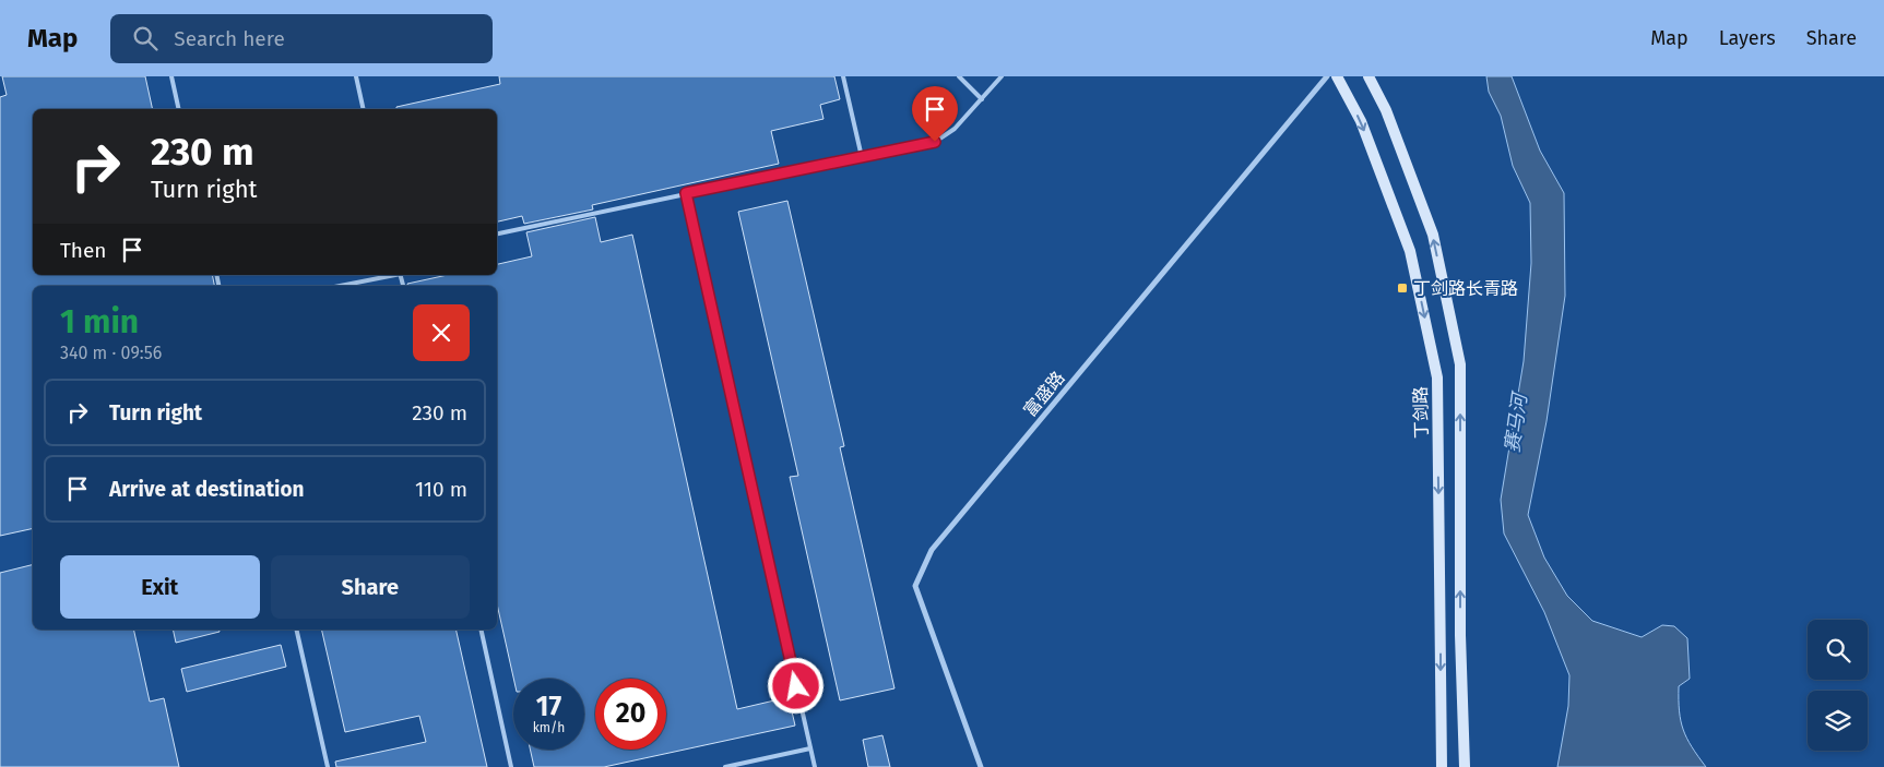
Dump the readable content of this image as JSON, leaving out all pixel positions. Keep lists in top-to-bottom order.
{
  "streets": {
    "main road": ["丁剑路"],
    "street": ["富盛路"]
  },
  "water": ["赛马河"],
  "places": {
    "transit": ["丁剑路长青路"]
  },
  "page": {
    "header": "Map",
    "search": "Search here",
    "nav": ["Map", "Layers", "Share"],
    "turn": ["230 m", "Turn right"],
    "then": "Then",
    "heading": ["1 min", "340 m · 09:56"],
    "list": [
      {
        "name": "Turn right",
        "value": "230 m"
      },
      {
        "name": "Arrive at destination",
        "value": "110 m"
      }
    ],
    "buttons": ["Exit", "Share"],
    "speed": "17 km/h",
    "limit": "20"
  }
}
